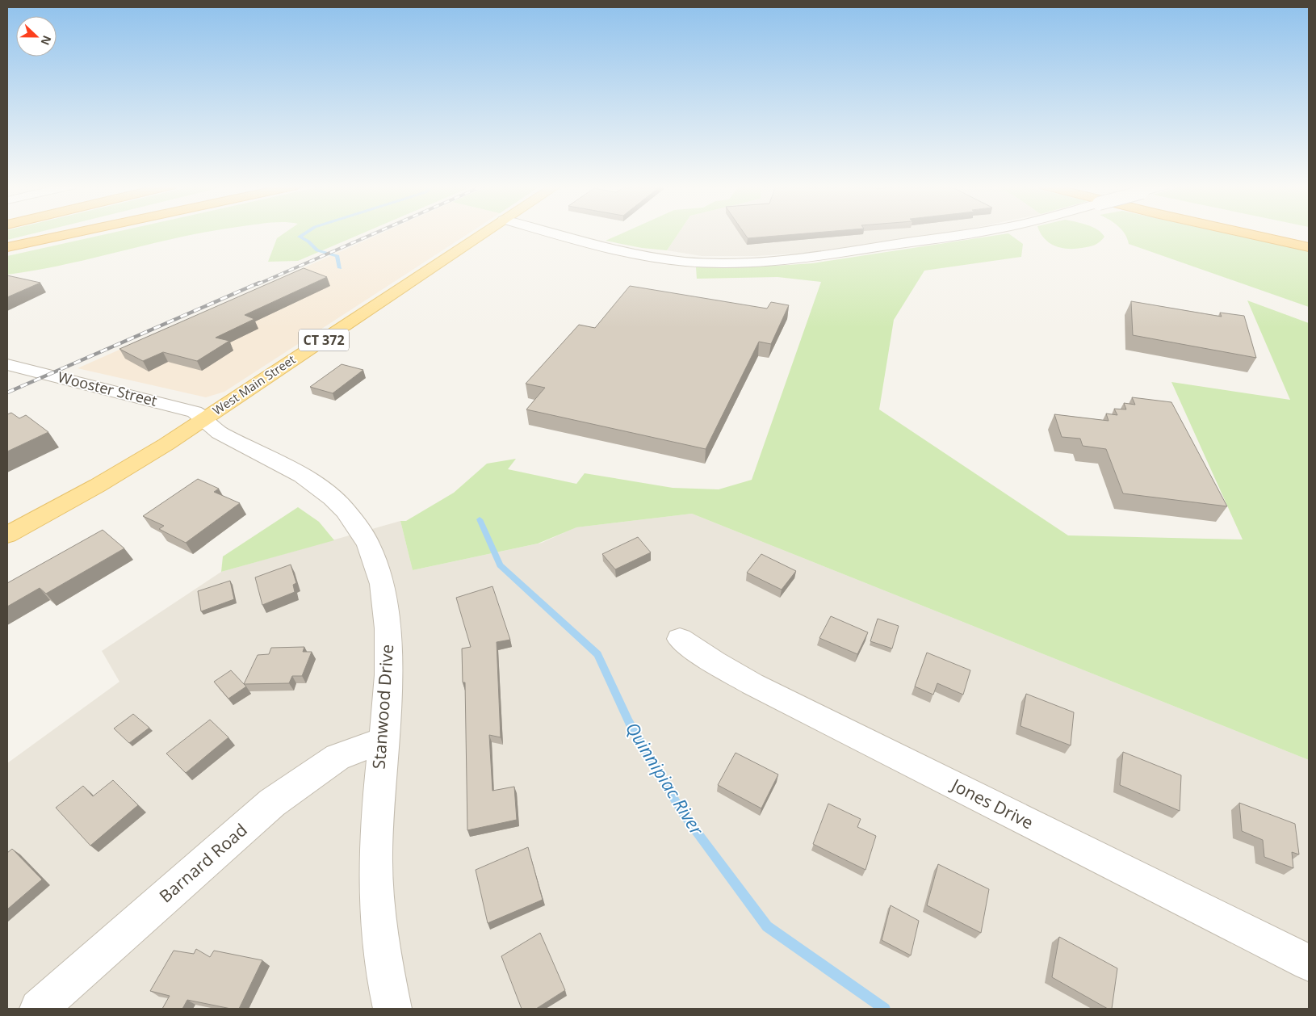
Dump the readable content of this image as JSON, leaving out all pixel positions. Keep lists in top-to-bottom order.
{
  "streets": {
    "main road": ["CT 372", "West Main Street"],
    "street": [
      "Wooster Street",
      "Stanwood Drive",
      "Jones Drive",
      "Barnard Road"
    ]
  },
  "crossings": [
    ["West Main Street", "Wooster Street"],
    ["West Main Street", "Stanwood Drive"],
    ["Wooster Street", "Stanwood Drive"],
    ["Stanwood Drive", "Barnard Road"]
  ],
  "water": ["Quinnipiac River"],
  "north": "right"
}
